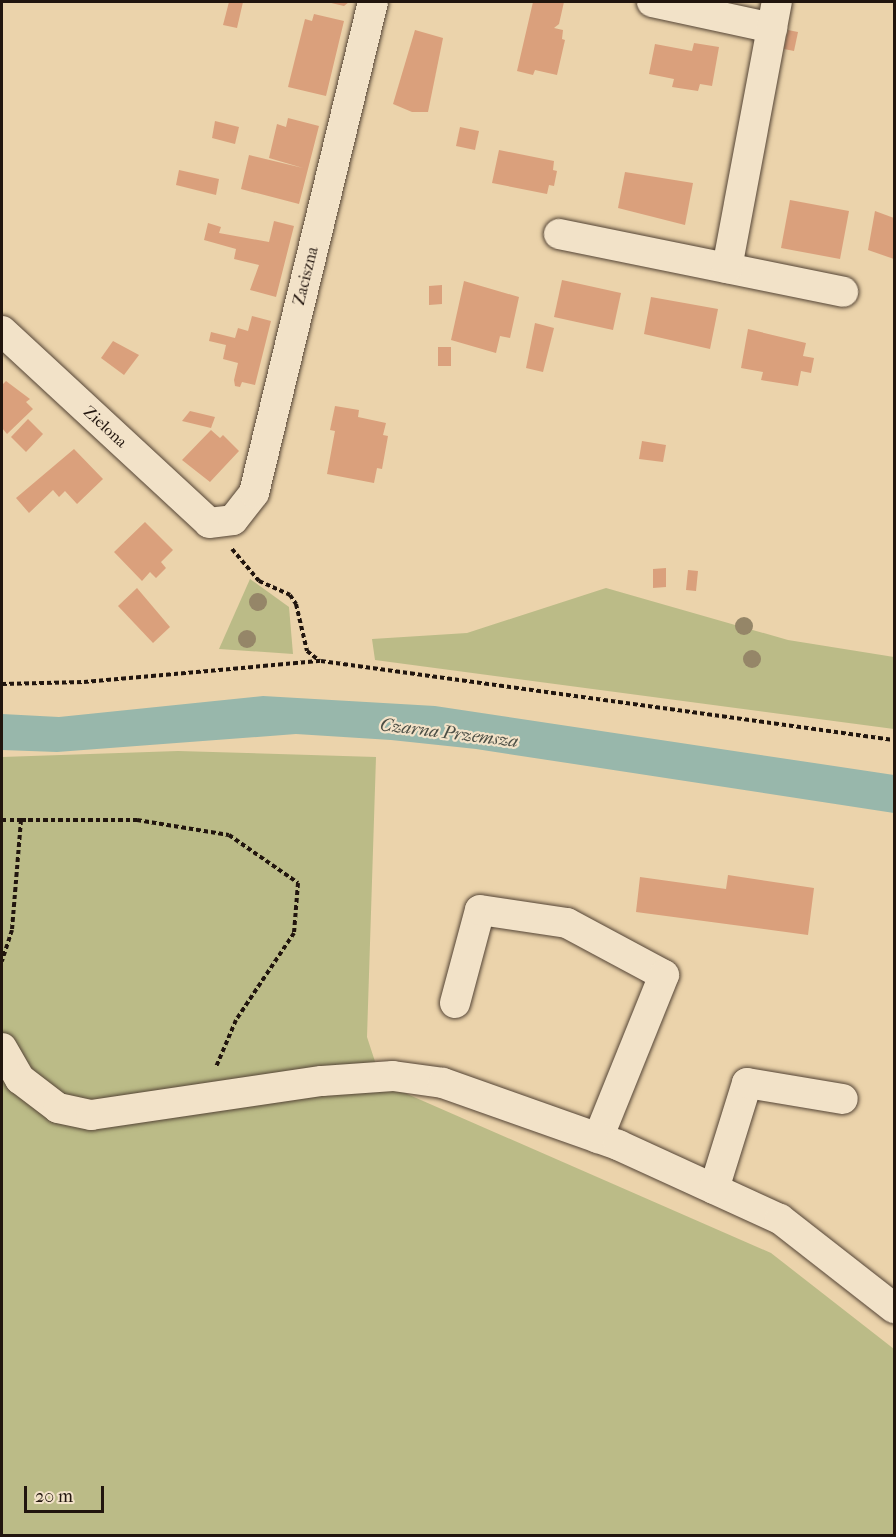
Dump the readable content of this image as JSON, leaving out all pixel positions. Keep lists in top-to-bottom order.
{
  "streets": {
    "street": ["Zaciszna", "Zielona"]
  },
  "crossings": [
    ["Zaciszna", "Zielona"]
  ],
  "water": ["Czarna Przemsza"],
  "scale_bar": "20 m"
}
